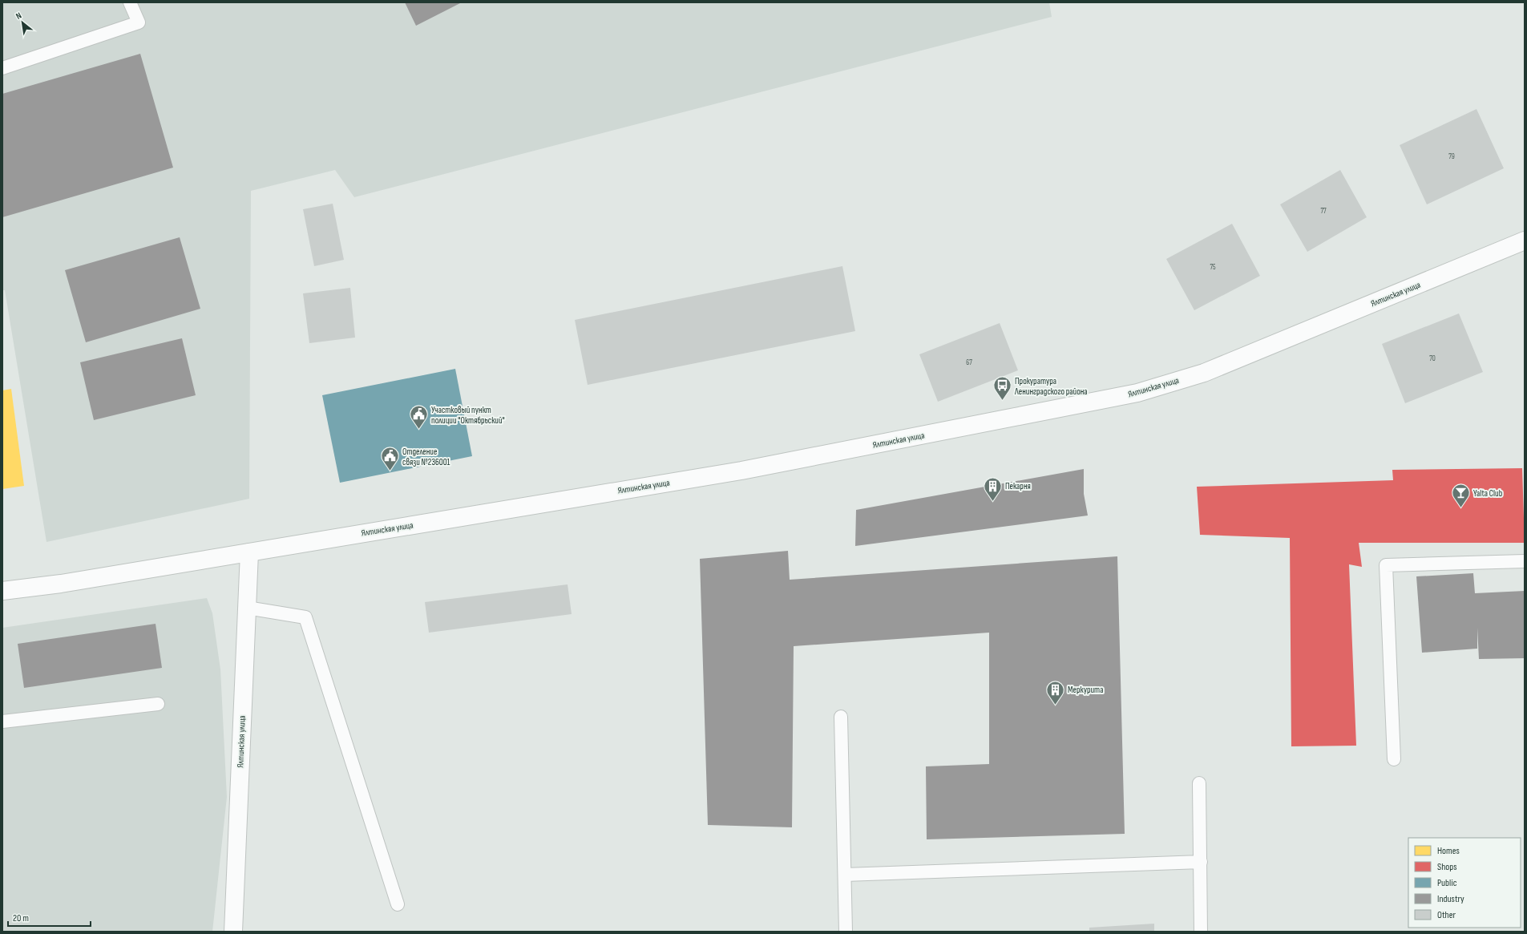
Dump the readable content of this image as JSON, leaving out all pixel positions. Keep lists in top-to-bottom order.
{
  "streets": {
    "street": ["Ялтинская улица"]
  },
  "places": {
    "bus stop": ["Прокуратура Ленинградского района"],
    "public building": ["Участковый пункт полиции \"Октябрьский\"", "Отделение связи №236001"],
    "building": ["Пекарня", "Меркурита"],
    "bar": ["Yalta Club"]
  },
  "house_numbers": [
    "79",
    "77",
    "75",
    "70",
    "67"
  ],
  "legend": [
    "Homes",
    "Shops",
    "Public",
    "Industry",
    "Other"
  ],
  "scale_bar": "20 m",
  "north": "top left"
}
